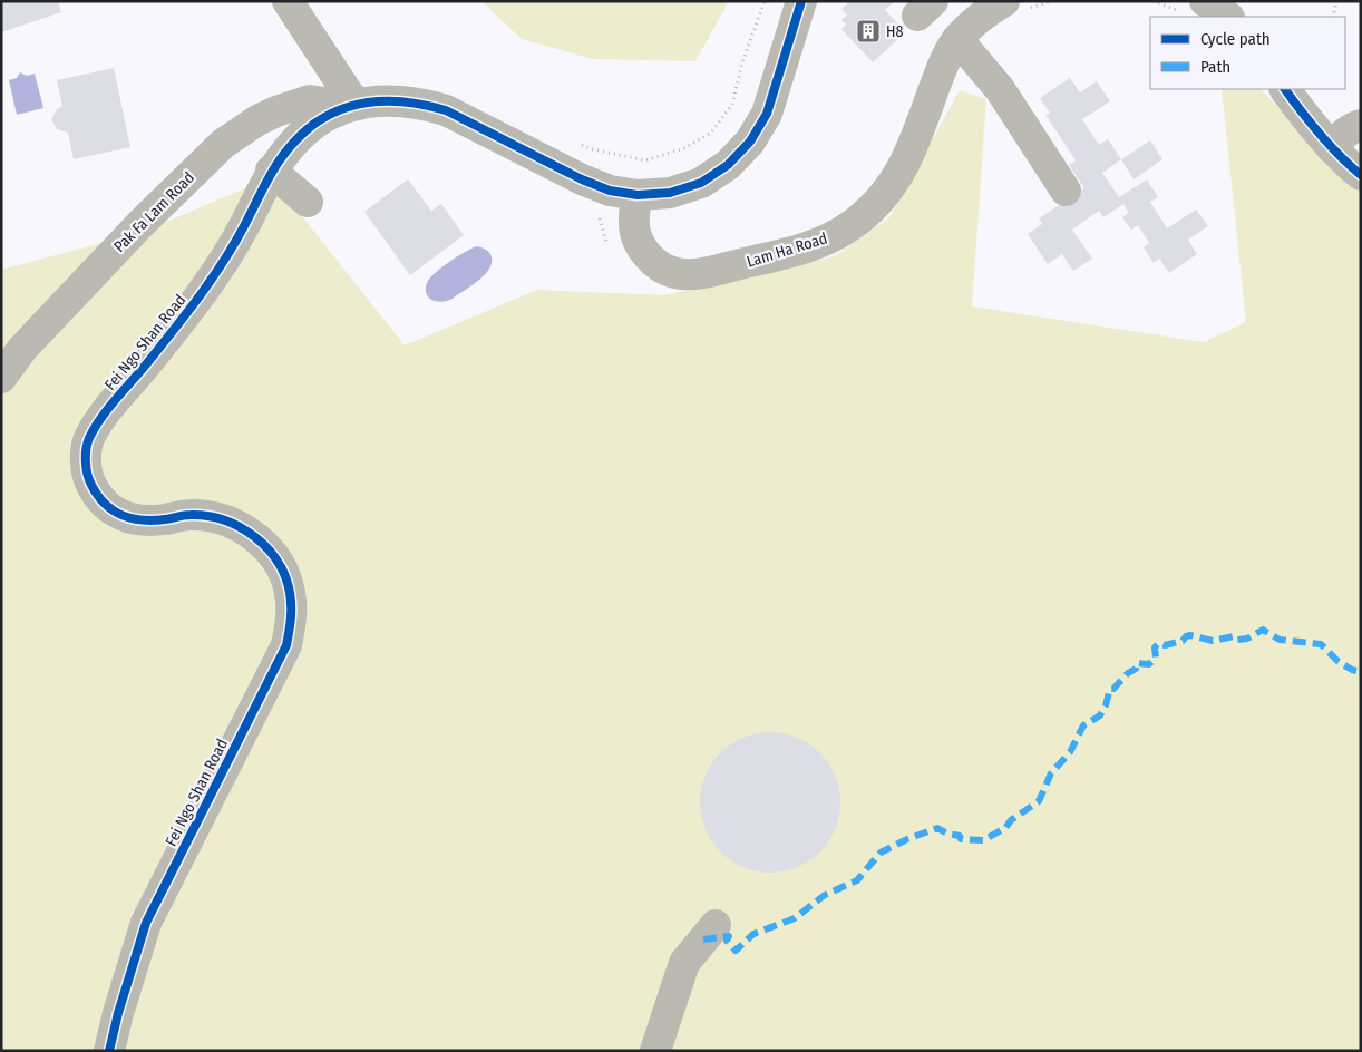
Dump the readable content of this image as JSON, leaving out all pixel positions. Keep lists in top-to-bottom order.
{
  "streets": {
    "street": ["Pak Fa Lam Road", "Lam Ha Road", "Fei Ngo Shan Road"]
  },
  "crossings": [
    ["Pak Fa Lam Road", "Fei Ngo Shan Road"],
    ["Lam Ha Road", "Fei Ngo Shan Road"]
  ],
  "places": {
    "building": ["H8"]
  },
  "legend": ["Cycle path", "Path"]
}
